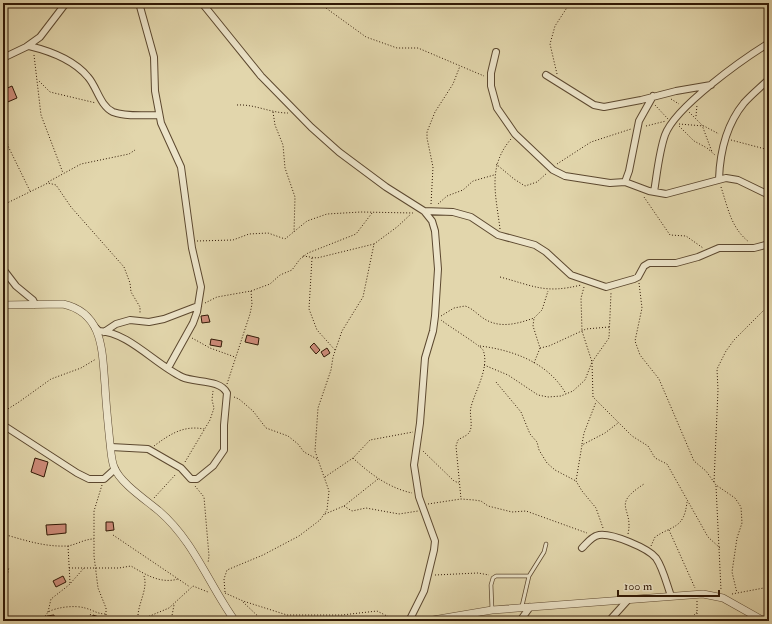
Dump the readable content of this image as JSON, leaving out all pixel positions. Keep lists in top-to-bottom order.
{
  "scale_bar": "100 m"
}
